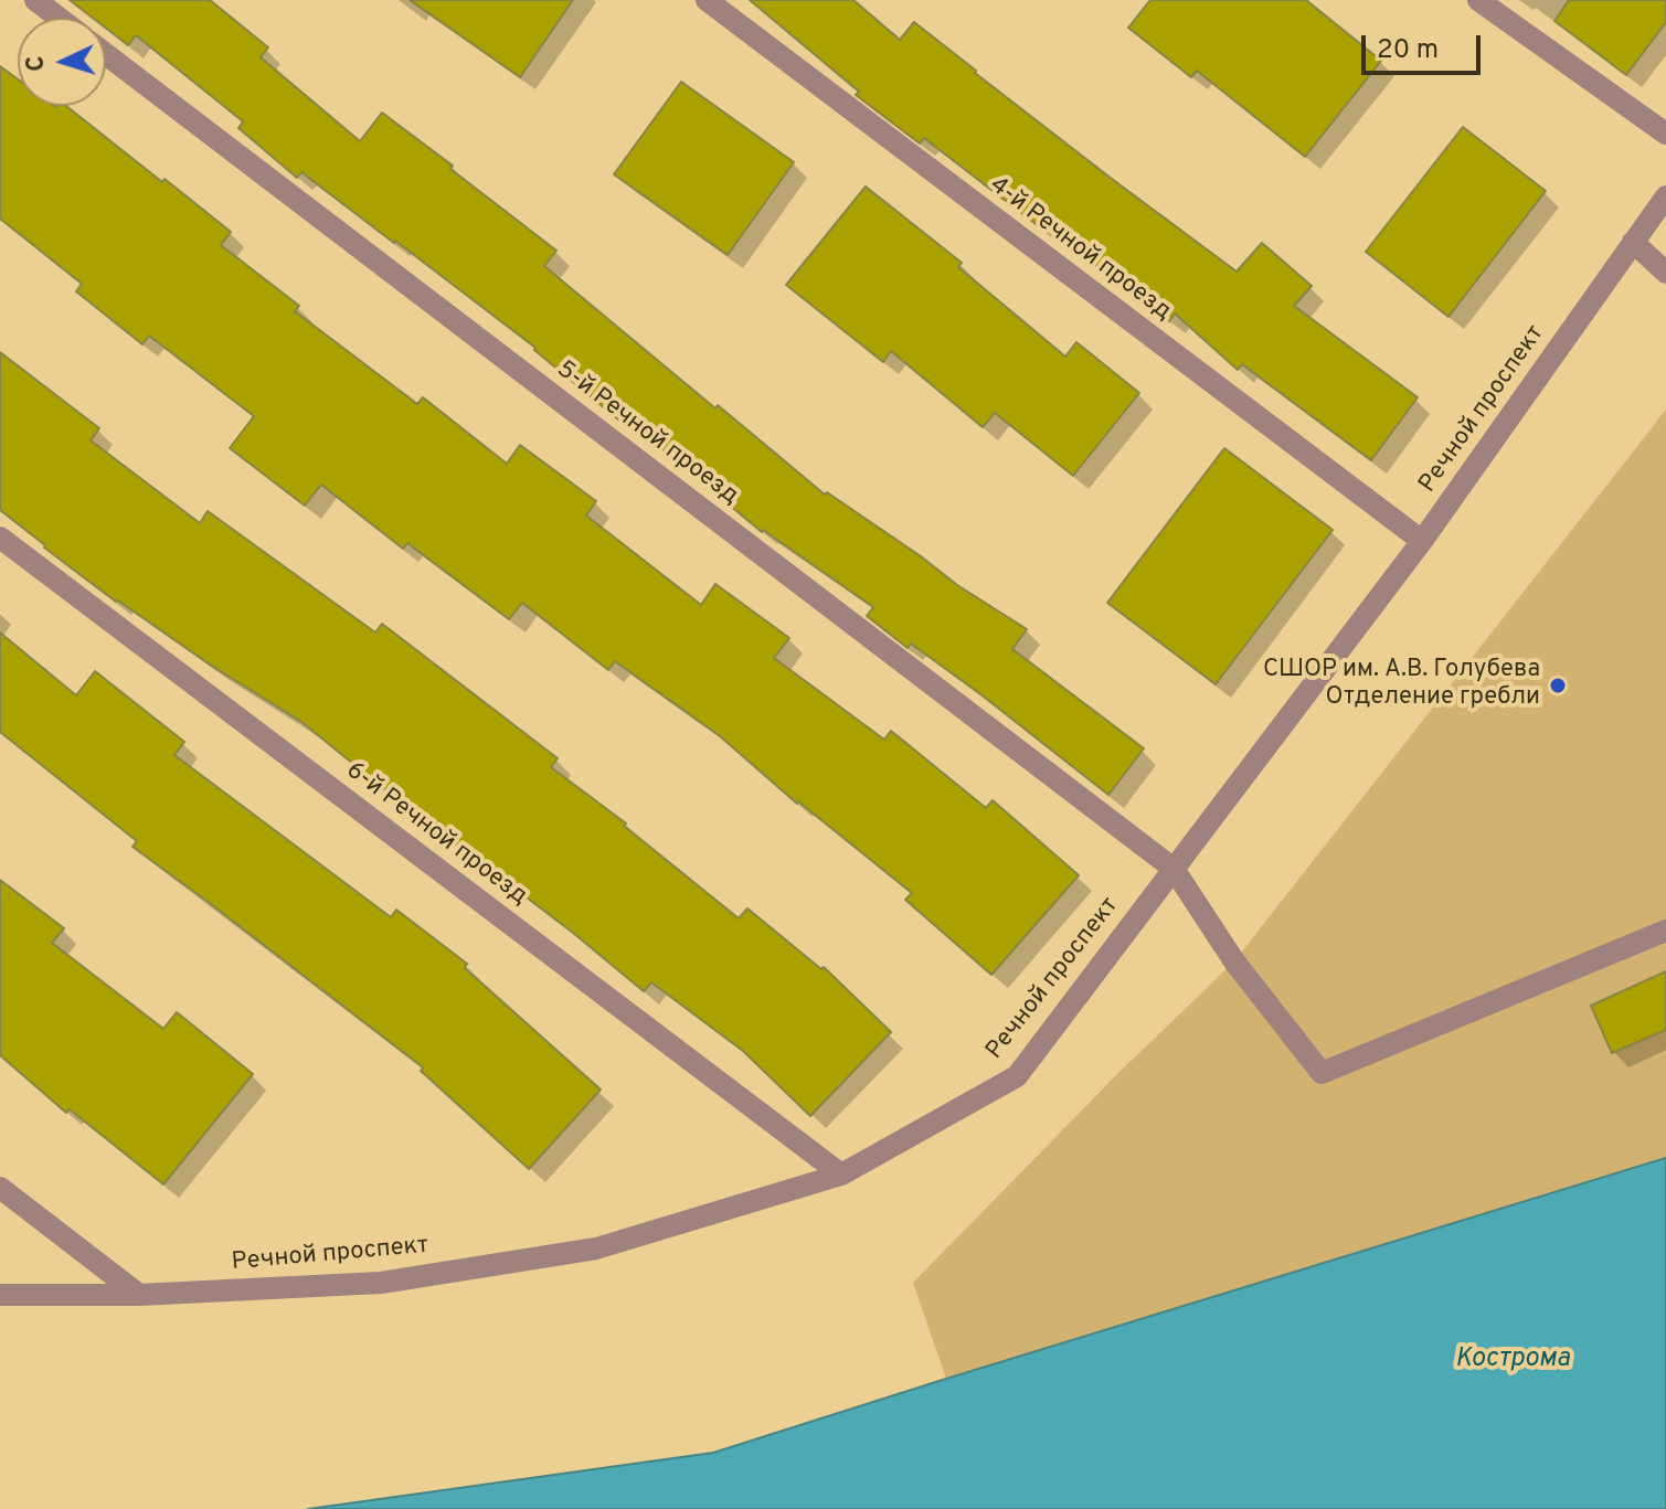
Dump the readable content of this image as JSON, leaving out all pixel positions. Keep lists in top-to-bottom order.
{
  "streets": {
    "street": [
      "4-й Речной проезд",
      "Речной проспект",
      "5-й Речной проезд",
      "6-й Речной проезд"
    ]
  },
  "crossings": [
    ["4-й Речной проезд", "Речной проспект"],
    ["Речной проспект", "5-й Речной проезд"],
    ["Речной проспект", "6-й Речной проезд"]
  ],
  "water": ["Кострома"],
  "places": ["СШОР им. А.В. Голубева Отделение гребли"],
  "scale_bar": "20 m",
  "north": "left"
}
